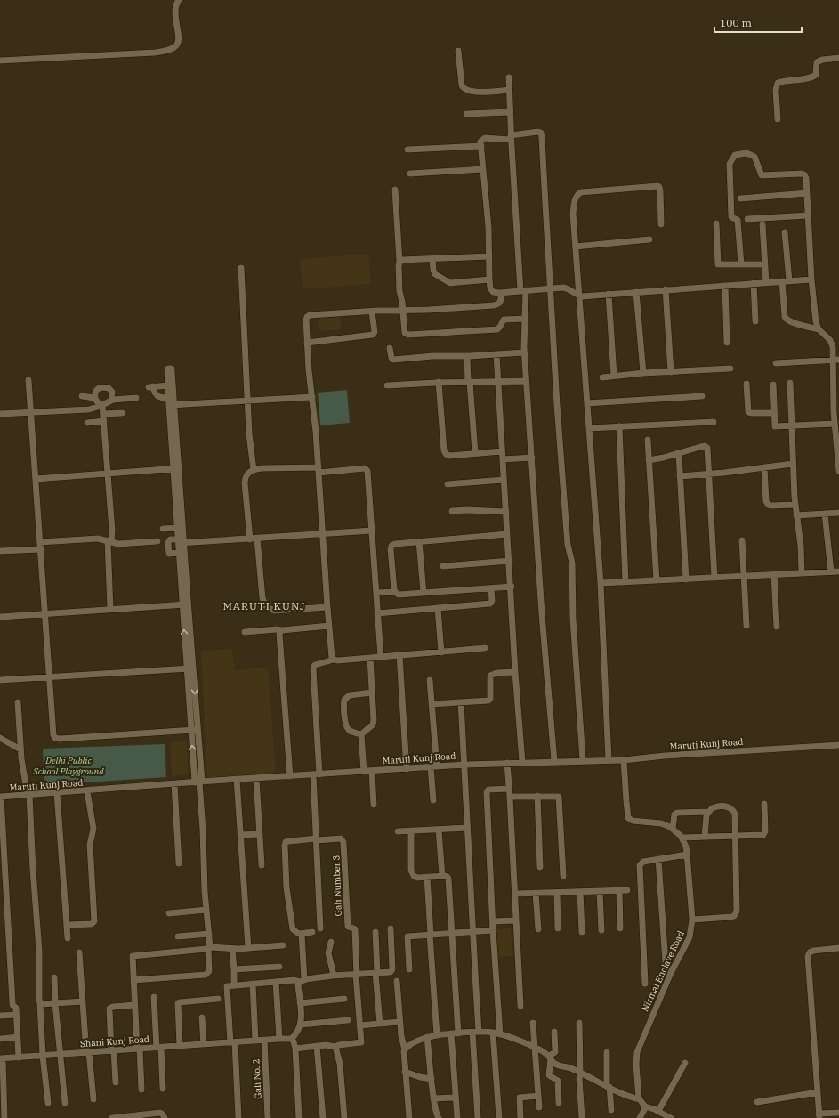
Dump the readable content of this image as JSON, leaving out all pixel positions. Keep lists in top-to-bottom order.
{
  "streets": {
    "street": [
      "Maruti Kunj Road",
      "Gali Number 3",
      "Nirmal Enclave Road",
      "Shani Kunj Road",
      "Gali No. 2"
    ]
  },
  "crossings": [
    ["Shani Kunj Road", "Gali No. 2"]
  ],
  "districts": ["MARUTI KUNJ"],
  "parks": ["Delhi Public School Playground"],
  "scale_bar": "100 m"
}
